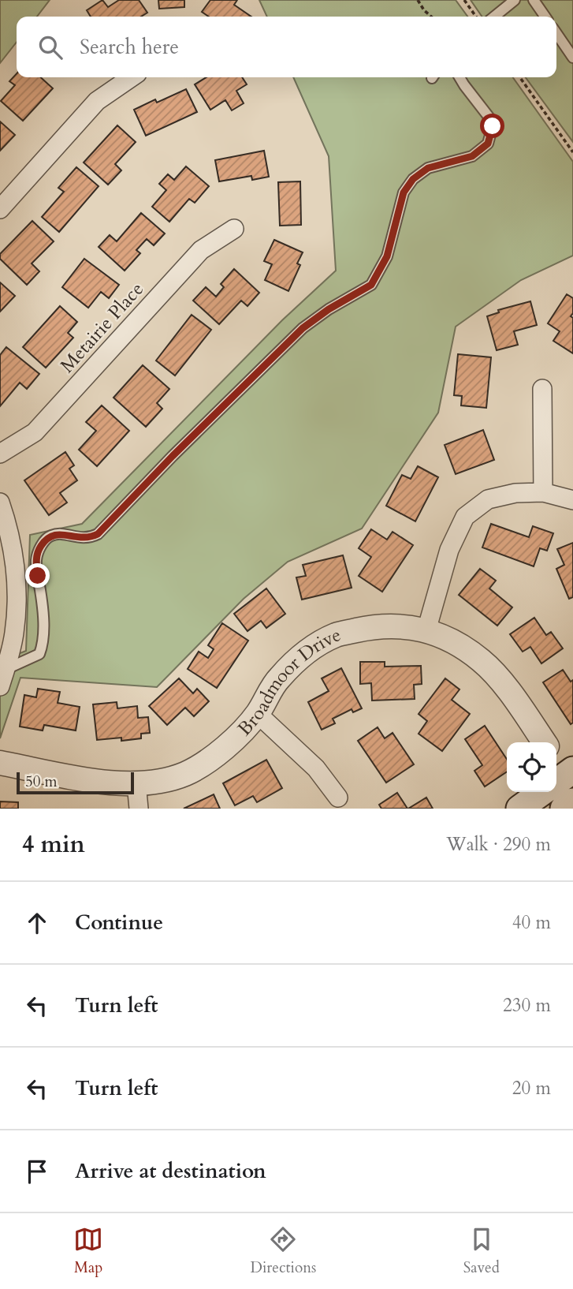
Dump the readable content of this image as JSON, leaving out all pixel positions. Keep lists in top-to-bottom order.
{
  "streets": {
    "street": ["Metairie Place", "Broadmoor Drive"]
  },
  "scale_bar": "50 m",
  "page": {
    "search": "Search here",
    "scale": "50 m",
    "heading": ["4 min", "Walk · 290 m"],
    "list": [
      ["Continue", "40 m"],
      ["Turn left", "230 m"],
      ["Turn left", "20 m"],
      "Arrive at destination"
    ],
    "nav": ["Map", "Directions", "Saved"]
  }
}
